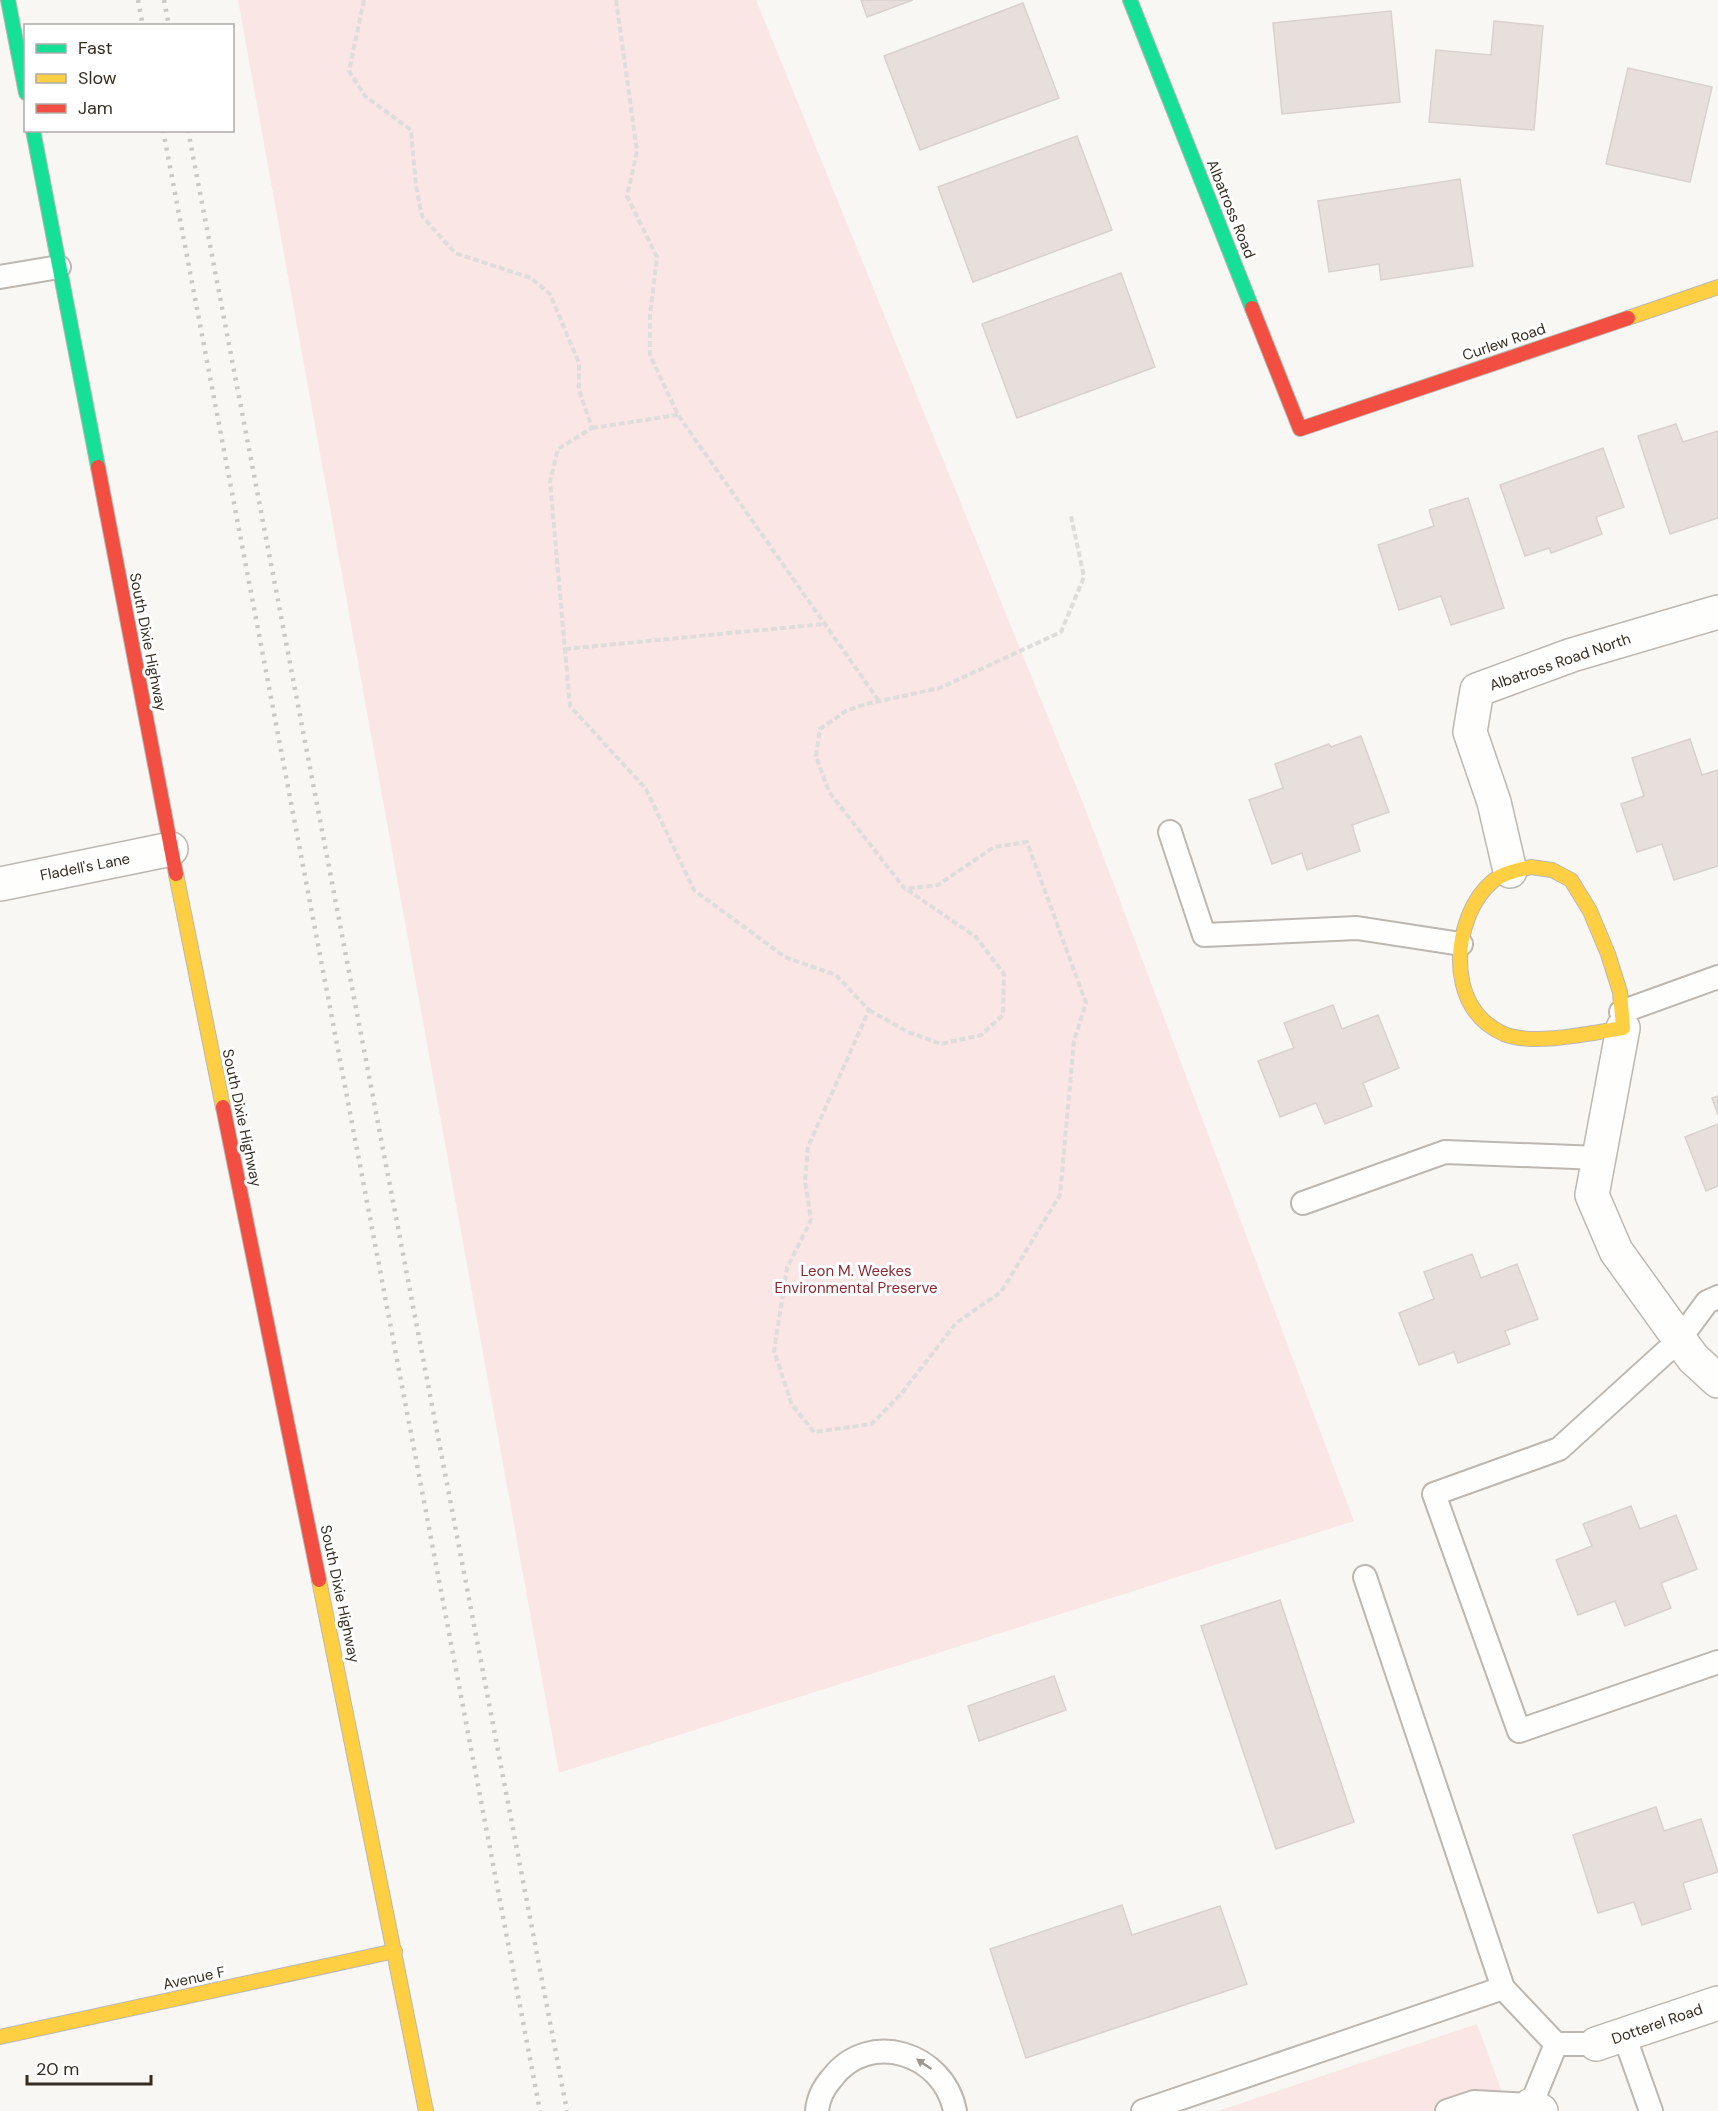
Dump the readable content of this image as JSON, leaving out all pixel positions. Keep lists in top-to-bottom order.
{
  "streets": {
    "street": [
      "Albatross Road",
      "Curlew Road",
      "South Dixie Highway",
      "Albatross Road North",
      "Fladell's Lane",
      "Avenue F",
      "Dotterel Road"
    ]
  },
  "crossings": [
    ["Albatross Road", "Curlew Road"],
    ["South Dixie Highway", "Fladell's Lane"],
    ["South Dixie Highway", "Avenue F"]
  ],
  "parks": ["Leon M. Weekes Environmental Preserve"],
  "legend": ["Fast", "Slow", "Jam"],
  "scale_bar": "20 m"
}
